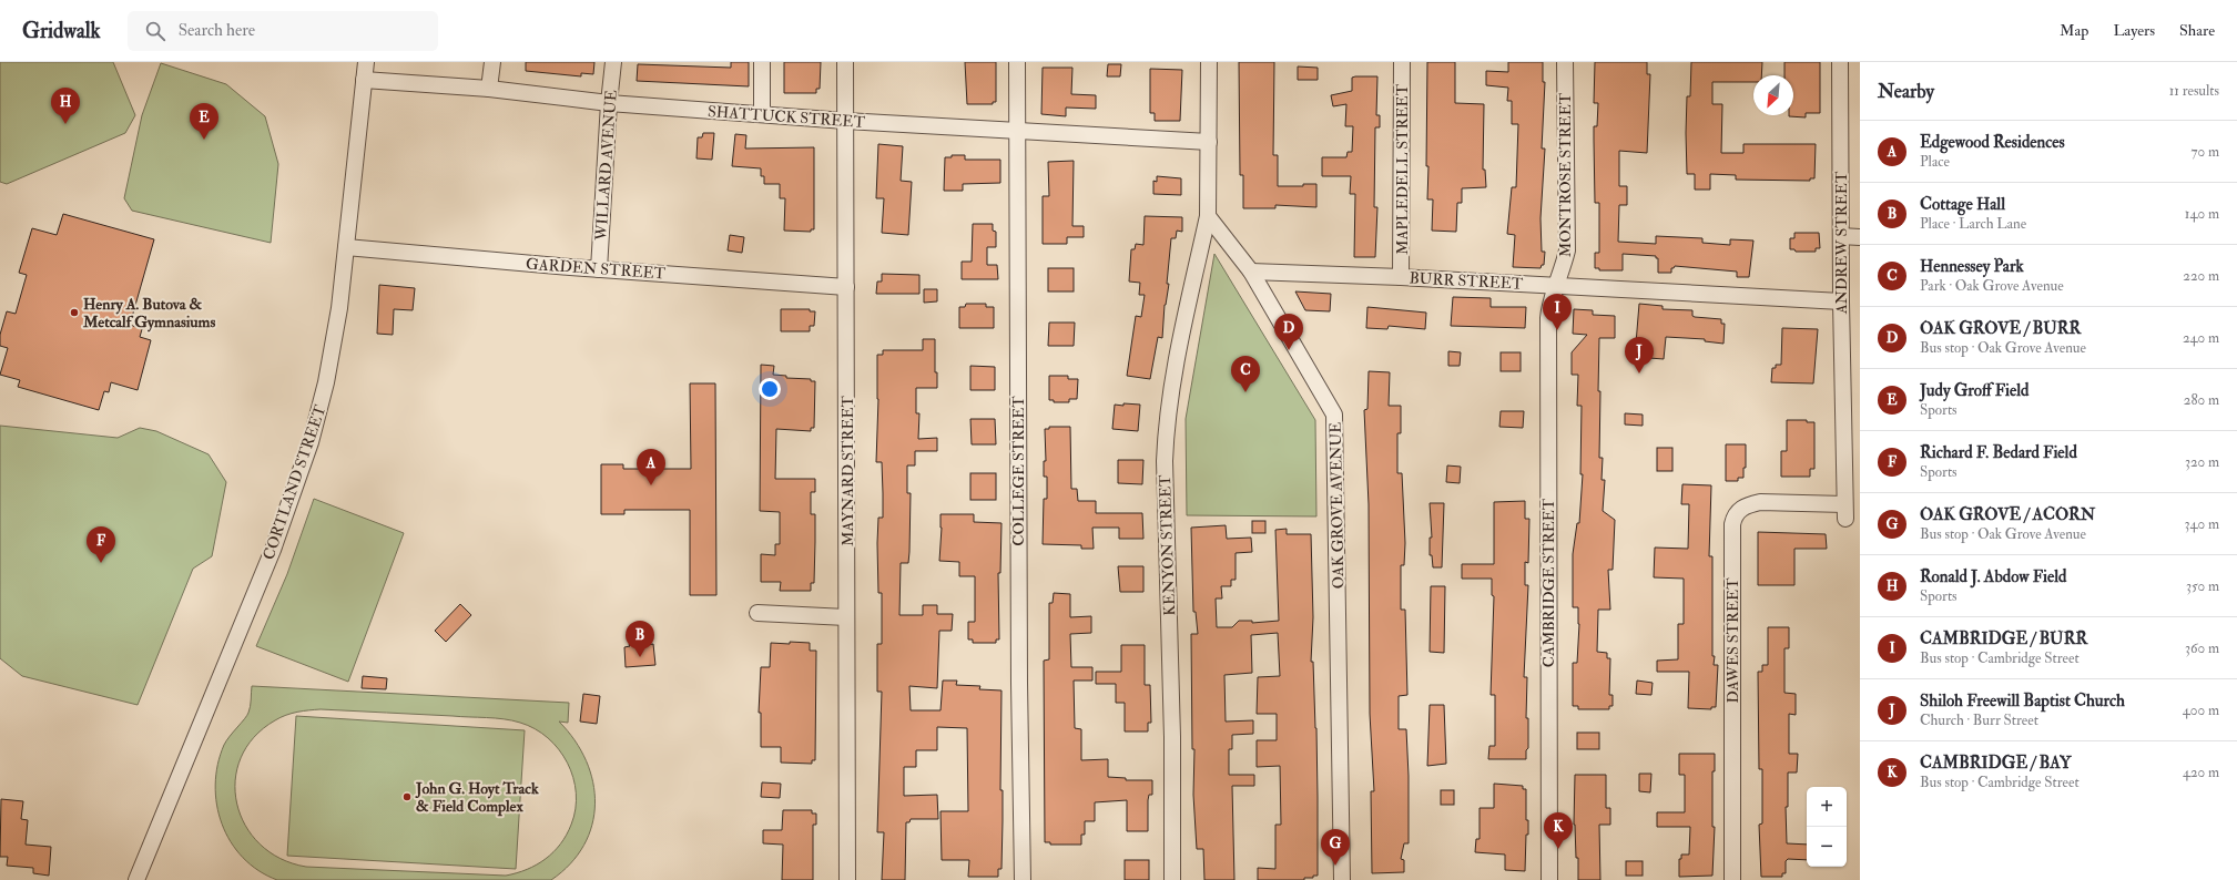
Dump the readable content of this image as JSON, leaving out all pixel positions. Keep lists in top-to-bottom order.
{
  "streets": {
    "street": [
      "SHATTUCK STREET",
      "WILLARD AVENUE",
      "MAPLEDELL STREET",
      "MONTROSE STREET",
      "ANDREW STREET",
      "GARDEN STREET",
      "BURR STREET",
      "MAYNARD STREET",
      "COLLEGE STREET",
      "CORTLAND STREET",
      "OAK GROVE AVENUE",
      "KENYON STREET",
      "CAMBRIDGE STREET",
      "DAWES STREET"
    ]
  },
  "crossings": [
    ["SHATTUCK STREET", "WILLARD AVENUE"],
    ["SHATTUCK STREET", "MAYNARD STREET"],
    ["SHATTUCK STREET", "COLLEGE STREET"],
    ["SHATTUCK STREET", "CORTLAND STREET"],
    ["WILLARD AVENUE", "GARDEN STREET"],
    ["MAPLEDELL STREET", "BURR STREET"],
    ["MONTROSE STREET", "BURR STREET"],
    ["MONTROSE STREET", "CAMBRIDGE STREET"],
    ["ANDREW STREET", "BURR STREET"],
    ["ANDREW STREET", "DAWES STREET"],
    ["GARDEN STREET", "MAYNARD STREET"],
    ["GARDEN STREET", "CORTLAND STREET"],
    ["BURR STREET", "OAK GROVE AVENUE"],
    ["BURR STREET", "CAMBRIDGE STREET"],
    ["OAK GROVE AVENUE", "KENYON STREET"]
  ],
  "places": ["Henry A. Butova & Metcalf Gymnasiums", "John G. Hoyt Track & Field Complex"],
  "north": "bottom left",
  "page": {
    "header": "Gridwalk",
    "search": "Search here",
    "nav": ["Map", "Layers", "Share"],
    "heading": ["Nearby", "11 results"],
    "pins": [
      "H",
      "E",
      "I",
      "D",
      "J",
      "C",
      "A",
      "F",
      "B",
      "K",
      "G"
    ],
    "list": [
      {
        "mark": "A",
        "name": "Edgewood Residences",
        "note": "Place",
        "value": "70 m"
      },
      {
        "mark": "B",
        "name": "Cottage Hall",
        "note": "Place · Larch Lane",
        "value": "140 m"
      },
      {
        "mark": "C",
        "name": "Hennessey Park",
        "note": "Park · Oak Grove Avenue",
        "value": "220 m"
      },
      {
        "mark": "D",
        "name": "OAK GROVE / BURR",
        "note": "Bus stop · Oak Grove Avenue",
        "value": "240 m"
      },
      {
        "mark": "E",
        "name": "Judy Groff Field",
        "note": "Sports",
        "value": "280 m"
      },
      {
        "mark": "F",
        "name": "Richard F. Bedard Field",
        "note": "Sports",
        "value": "320 m"
      },
      {
        "mark": "G",
        "name": "OAK GROVE / ACORN",
        "note": "Bus stop · Oak Grove Avenue",
        "value": "340 m"
      },
      {
        "mark": "H",
        "name": "Ronald J. Abdow Field",
        "note": "Sports",
        "value": "350 m"
      },
      {
        "mark": "I",
        "name": "CAMBRIDGE / BURR",
        "note": "Bus stop · Cambridge Street",
        "value": "360 m"
      },
      {
        "mark": "J",
        "name": "Shiloh Freewill Baptist Church",
        "note": "Church · Burr Street",
        "value": "400 m"
      },
      {
        "mark": "K",
        "name": "CAMBRIDGE / BAY",
        "note": "Bus stop · Cambridge Street",
        "value": "420 m"
      }
    ],
    "map_buttons": ["+", "−"]
  }
}
